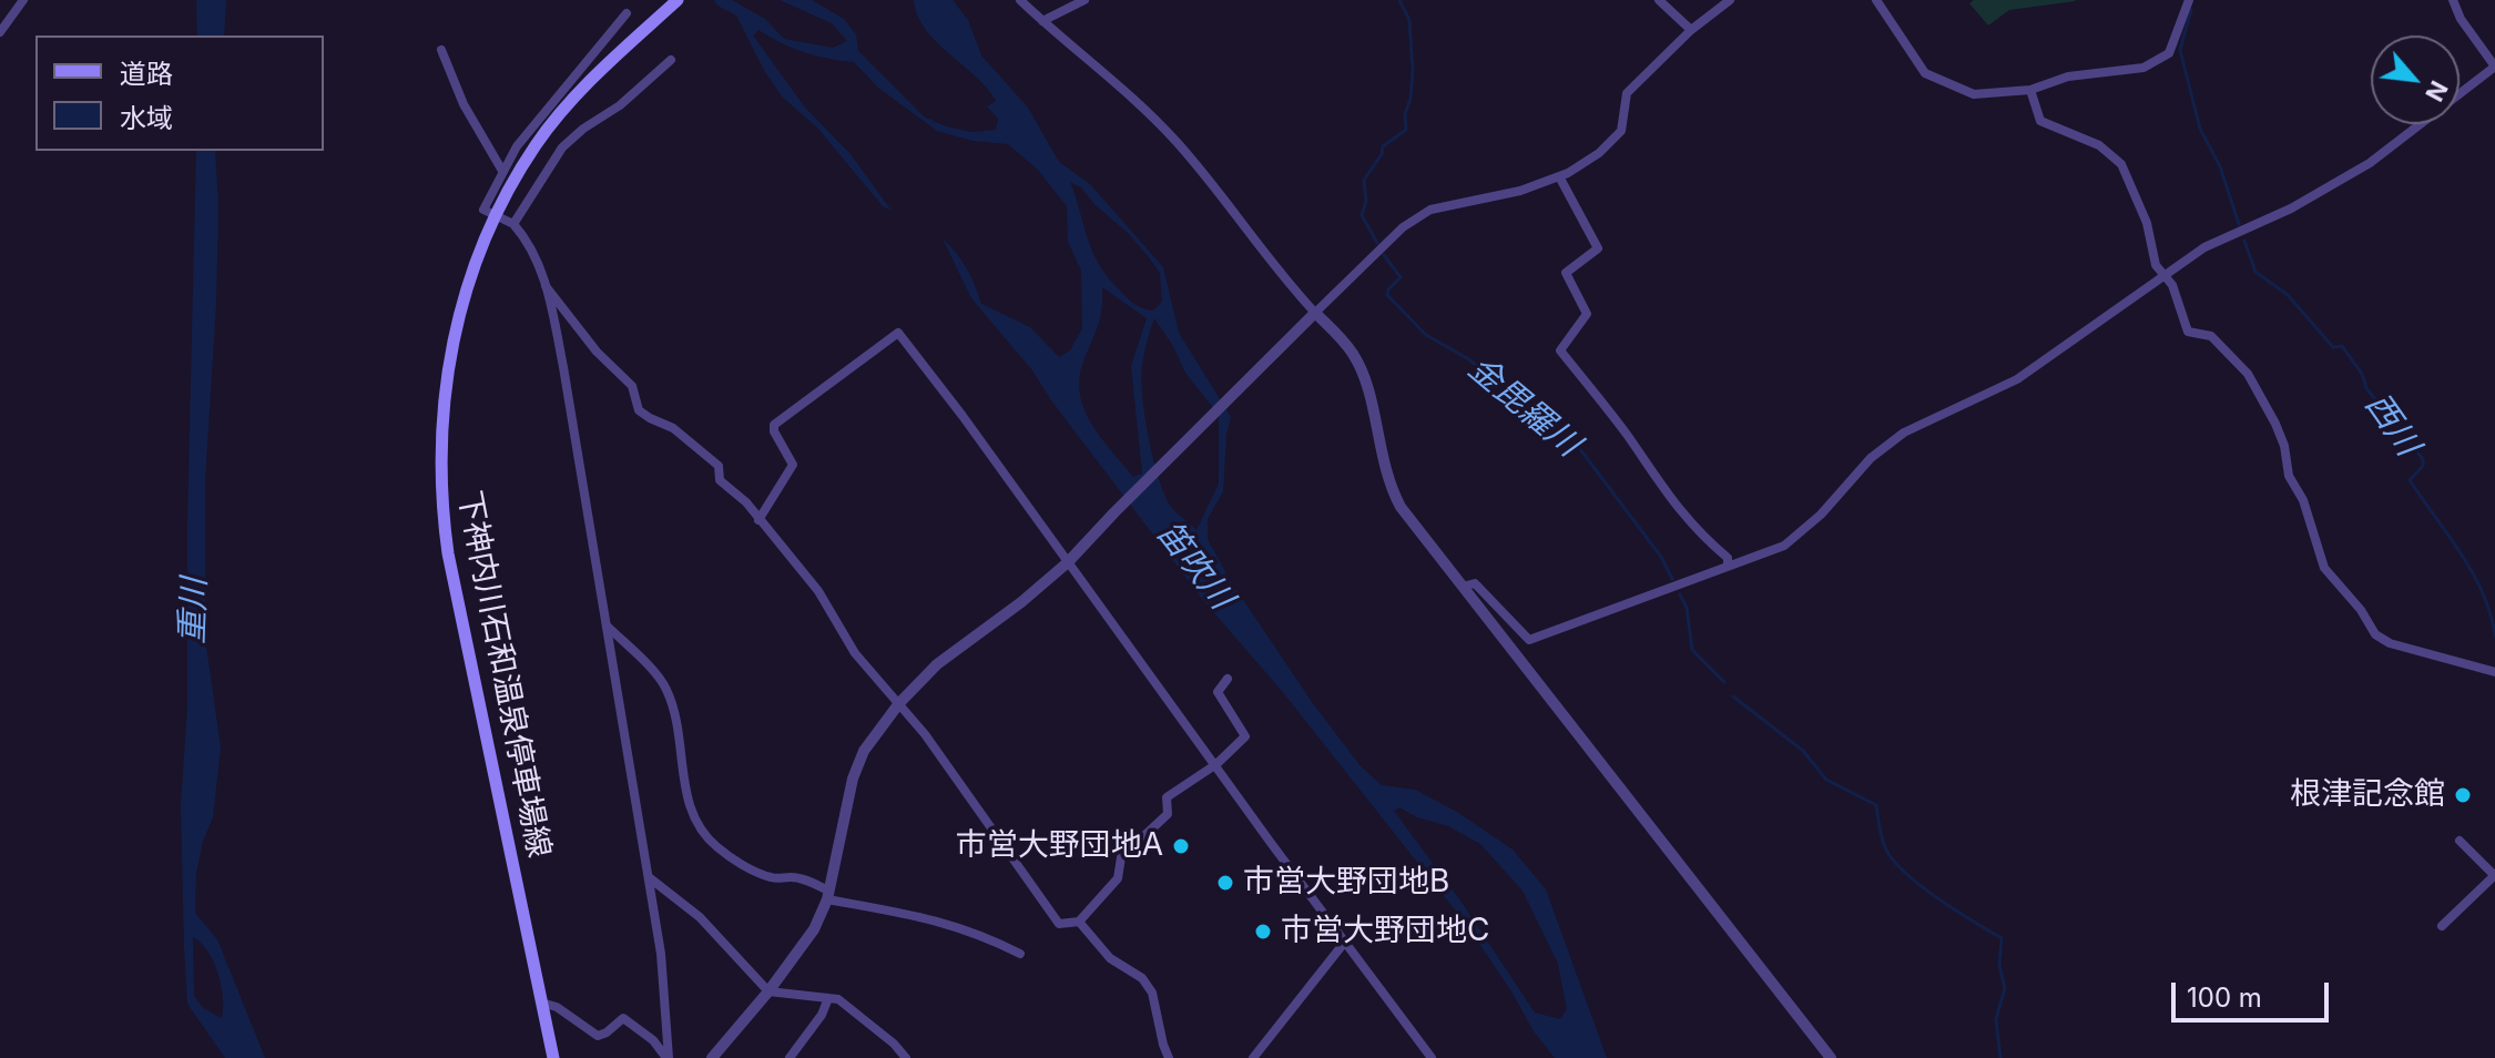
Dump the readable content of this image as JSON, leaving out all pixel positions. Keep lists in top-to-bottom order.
{
  "streets": {
    "main road": ["下神内川石和温泉停車場線"]
  },
  "water": [
    "金毘羅川",
    "西川",
    "笛吹川",
    "重川"
  ],
  "places": [
    "根津記念館",
    "市営大野団地A",
    "市営大野団地B",
    "市営大野団地C"
  ],
  "legend": ["道路", "水域"],
  "scale_bar": "100 m",
  "north": "bottom right"
}
